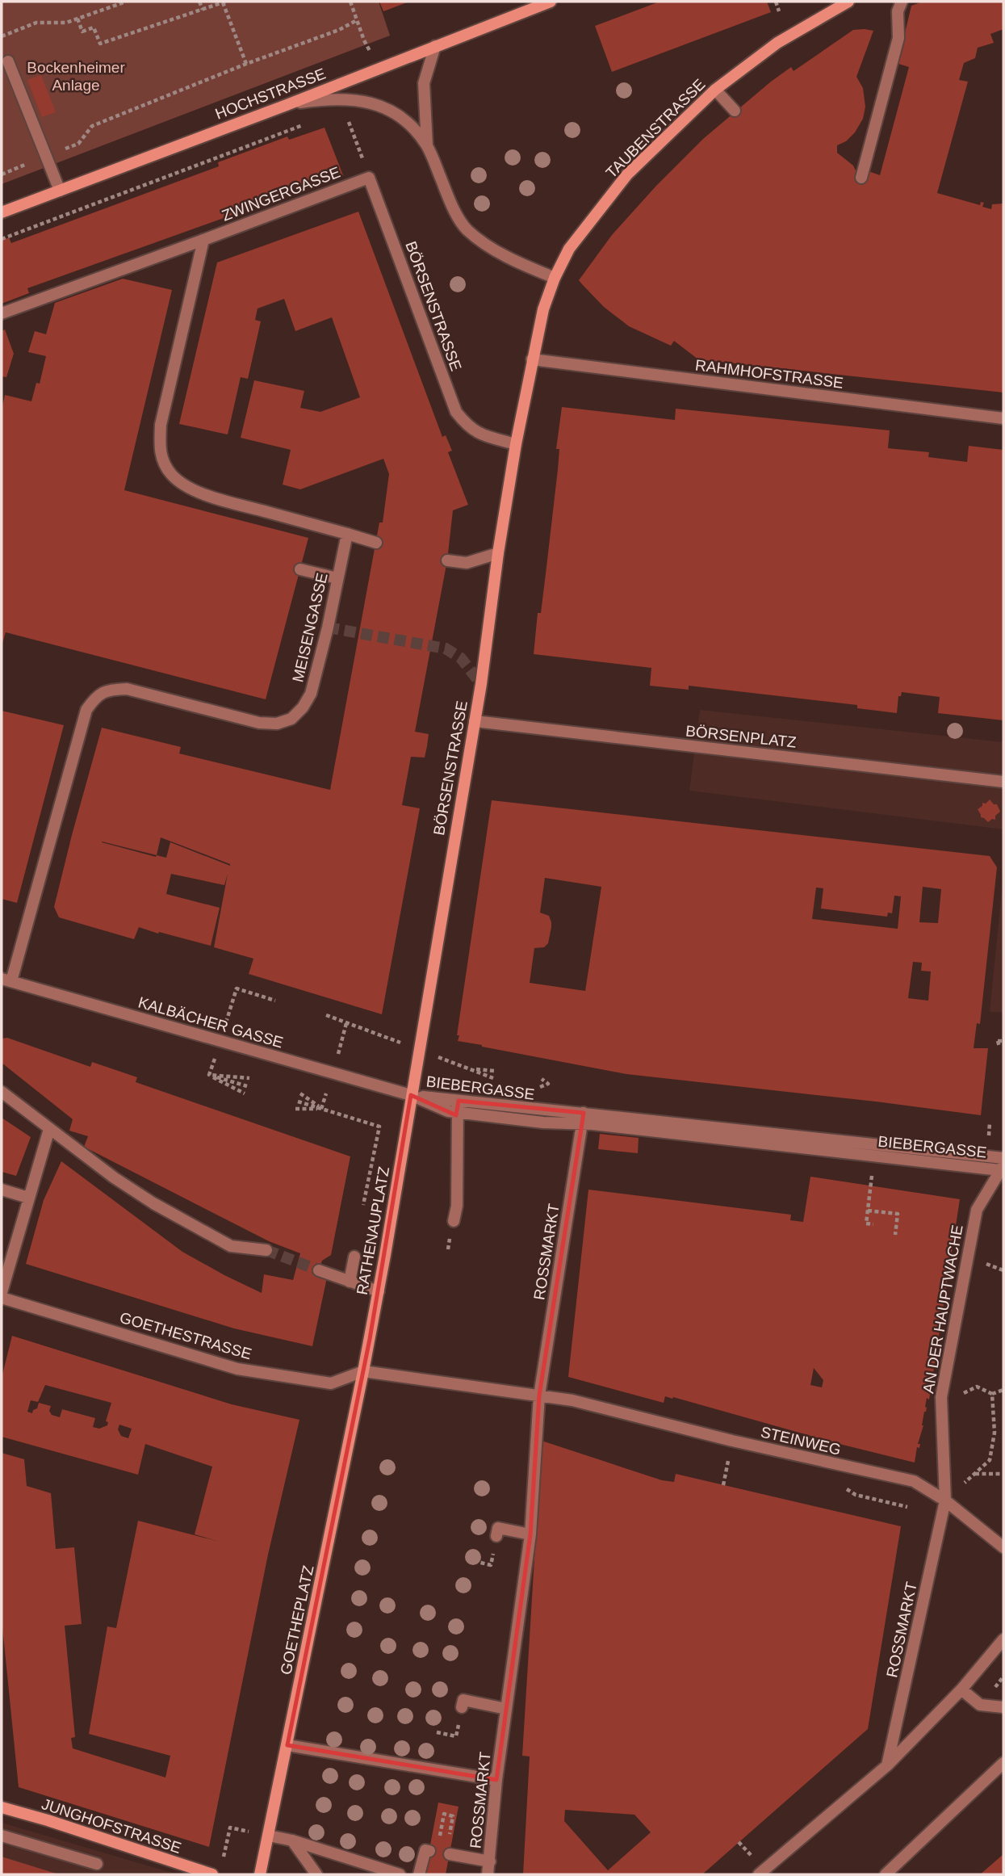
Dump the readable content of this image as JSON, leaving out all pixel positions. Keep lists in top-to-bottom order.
{
  "streets": {
    "main road": [
      "HOCHSTRASSE",
      "TAUBENSTRASSE",
      "BÖRSENSTRASSE",
      "RATHENAUPLATZ",
      "GOETHEPLATZ",
      "JUNGHOFSTRASSE"
    ],
    "street": [
      "ZWINGERGASSE",
      "RAHMHOFSTRASSE",
      "MEISENGASSE",
      "BÖRSENPLATZ",
      "KALBÄCHER GASSE",
      "BIEBERGASSE",
      "ROSSMARKT",
      "AN DER HAUPTWACHE",
      "GOETHESTRASSE",
      "STEINWEG"
    ]
  },
  "crossings": [
    ["TAUBENSTRASSE", "BÖRSENSTRASSE"],
    ["TAUBENSTRASSE", "RAHMHOFSTRASSE"],
    ["ZWINGERGASSE", "BÖRSENSTRASSE"],
    ["BÖRSENSTRASSE", "RAHMHOFSTRASSE"],
    ["BÖRSENSTRASSE", "BÖRSENPLATZ"],
    ["BÖRSENSTRASSE", "KALBÄCHER GASSE"],
    ["BÖRSENSTRASSE", "BIEBERGASSE"],
    ["BÖRSENSTRASSE", "RATHENAUPLATZ"],
    ["MEISENGASSE", "KALBÄCHER GASSE"],
    ["KALBÄCHER GASSE", "BIEBERGASSE"],
    ["KALBÄCHER GASSE", "RATHENAUPLATZ"],
    ["BIEBERGASSE", "RATHENAUPLATZ"],
    ["BIEBERGASSE", "ROSSMARKT"],
    ["BIEBERGASSE", "AN DER HAUPTWACHE"],
    ["RATHENAUPLATZ", "GOETHESTRASSE"],
    ["RATHENAUPLATZ", "GOETHEPLATZ"],
    ["ROSSMARKT", "AN DER HAUPTWACHE"],
    ["ROSSMARKT", "STEINWEG"],
    ["AN DER HAUPTWACHE", "STEINWEG"],
    ["GOETHESTRASSE", "GOETHEPLATZ"]
  ],
  "parks": ["Bockenheimer Anlage"]
}
